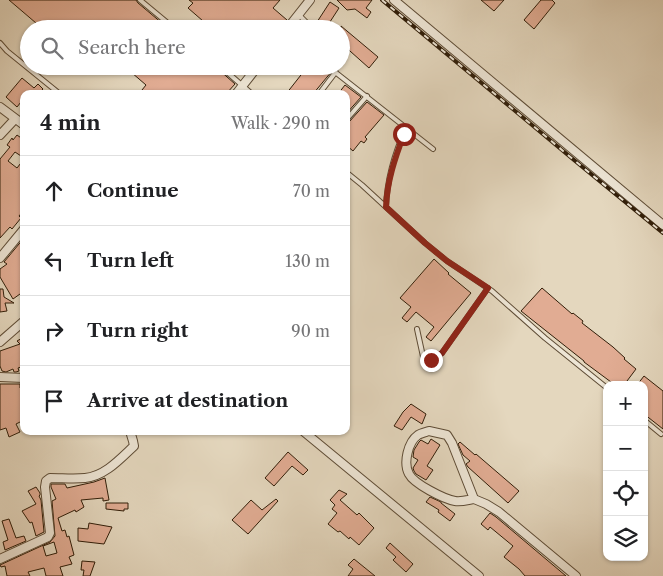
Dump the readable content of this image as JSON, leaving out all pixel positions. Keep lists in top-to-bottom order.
{
  "page": {
    "search": "Search here",
    "heading": ["4 min", "Walk · 290 m"],
    "list": [
      ["Continue", "70 m"],
      ["Turn left", "130 m"],
      ["Turn right", "90 m"],
      "Arrive at destination"
    ],
    "map_buttons": ["+", "−"]
  }
}
